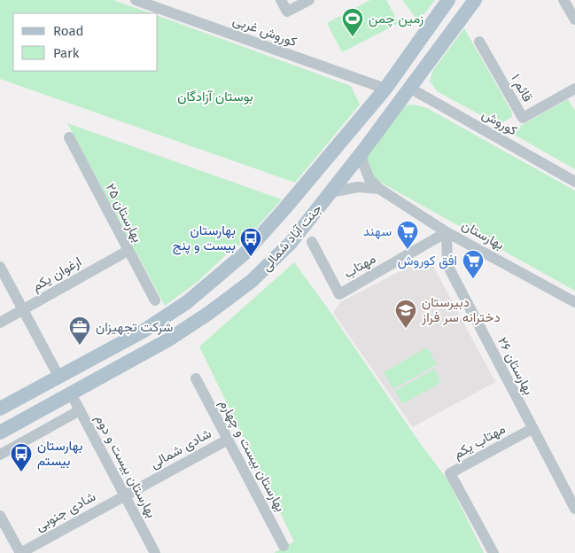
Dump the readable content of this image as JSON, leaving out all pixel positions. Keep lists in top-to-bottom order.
{
  "streets": {
    "main road": ["جنت آباد شمالی"],
    "street": [
      "کوروش غربی",
      "قائم ۱",
      "کوروش",
      "بهارستان ۲۵",
      "بهارستان",
      "مهتاب",
      "ارغوان یکم",
      "بهارستان ۲۶",
      "مهتاب یکم",
      "شادی شمالی",
      "بهارستان بیست و چهارم",
      "بهارستان بیست و دوم",
      "شادی جنوبی"
    ]
  },
  "crossings": [
    ["کوروش غربی", "جنت آباد شمالی"],
    ["کوروش", "جنت آباد شمالی"],
    ["بهارستان ۲۵", "ارغوان یکم"],
    ["بهارستان", "جنت آباد شمالی"],
    ["بهارستان", "مهتاب"],
    ["بهارستان", "بهارستان ۲۶"],
    ["جنت آباد شمالی", "بهارستان بیست و دوم"],
    ["مهتاب", "بهارستان ۲۶"],
    ["بهارستان ۲۶", "مهتاب یکم"],
    ["شادی شمالی", "بهارستان بیست و چهارم"],
    ["شادی شمالی", "بهارستان بیست و دوم"],
    ["شادی شمالی", "شادی جنوبی"],
    ["بهارستان بیست و دوم", "شادی جنوبی"]
  ],
  "parks": ["بوستان آزادگان"],
  "places": {
    "sports": ["زمین چمن"],
    "supermarket": ["سهند", "افق کوروش"],
    "bus stop": ["بهارستان بیست و پنج", "بهارستان بیستم"],
    "school or university": ["دبیرستان دخترانه سر فراز"],
    "office": ["شرکت تجهیزان"]
  },
  "legend": ["Road", "Park"]
}
